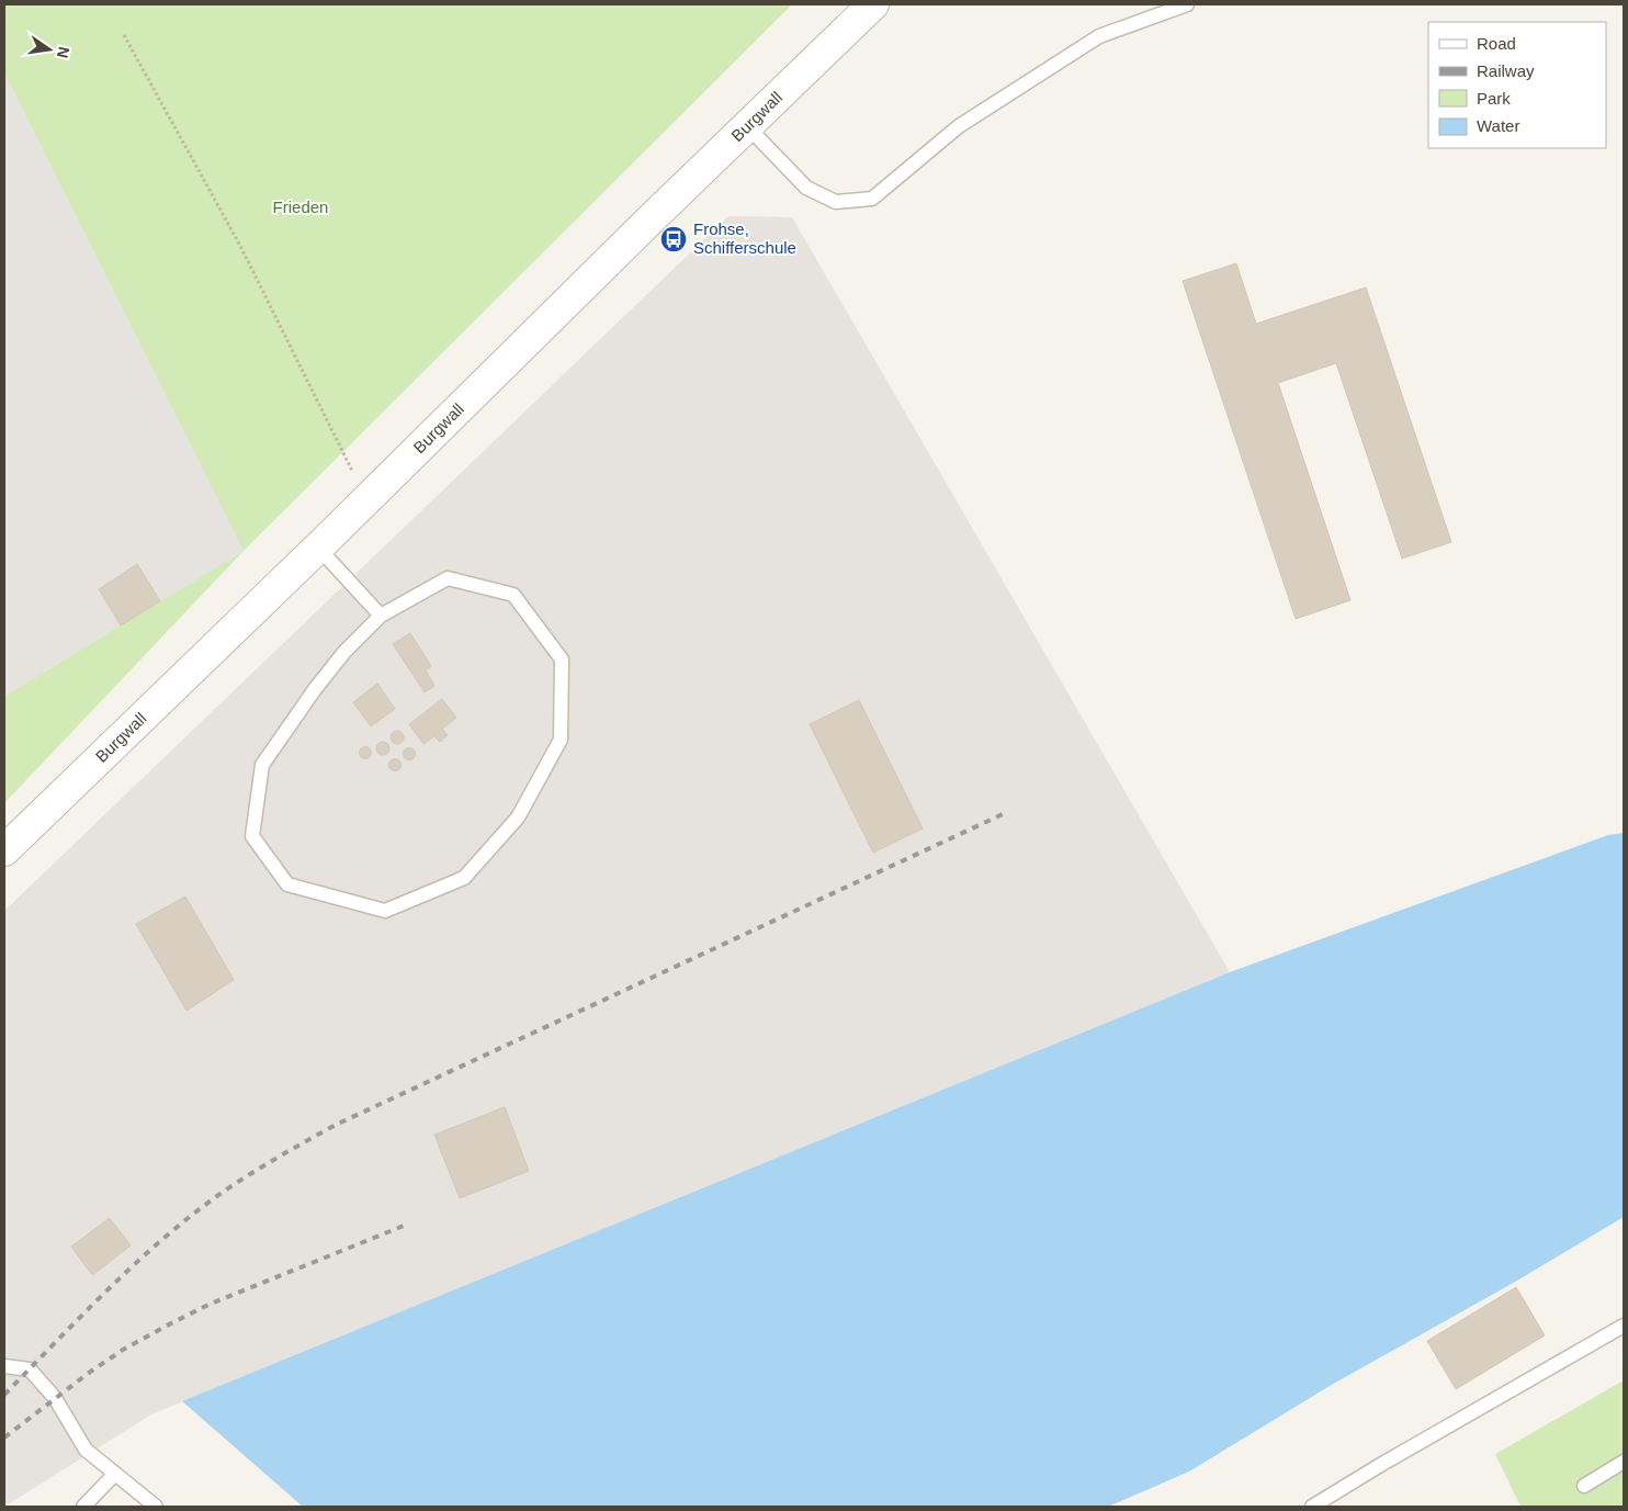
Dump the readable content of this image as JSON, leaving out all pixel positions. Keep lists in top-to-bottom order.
{
  "streets": {
    "street": ["Burgwall"]
  },
  "parks": ["Frieden"],
  "places": {
    "bus stop": ["Frohse, Schifferschule"]
  },
  "legend": [
    "Road",
    "Railway",
    "Park",
    "Water"
  ],
  "north": "right"
}
